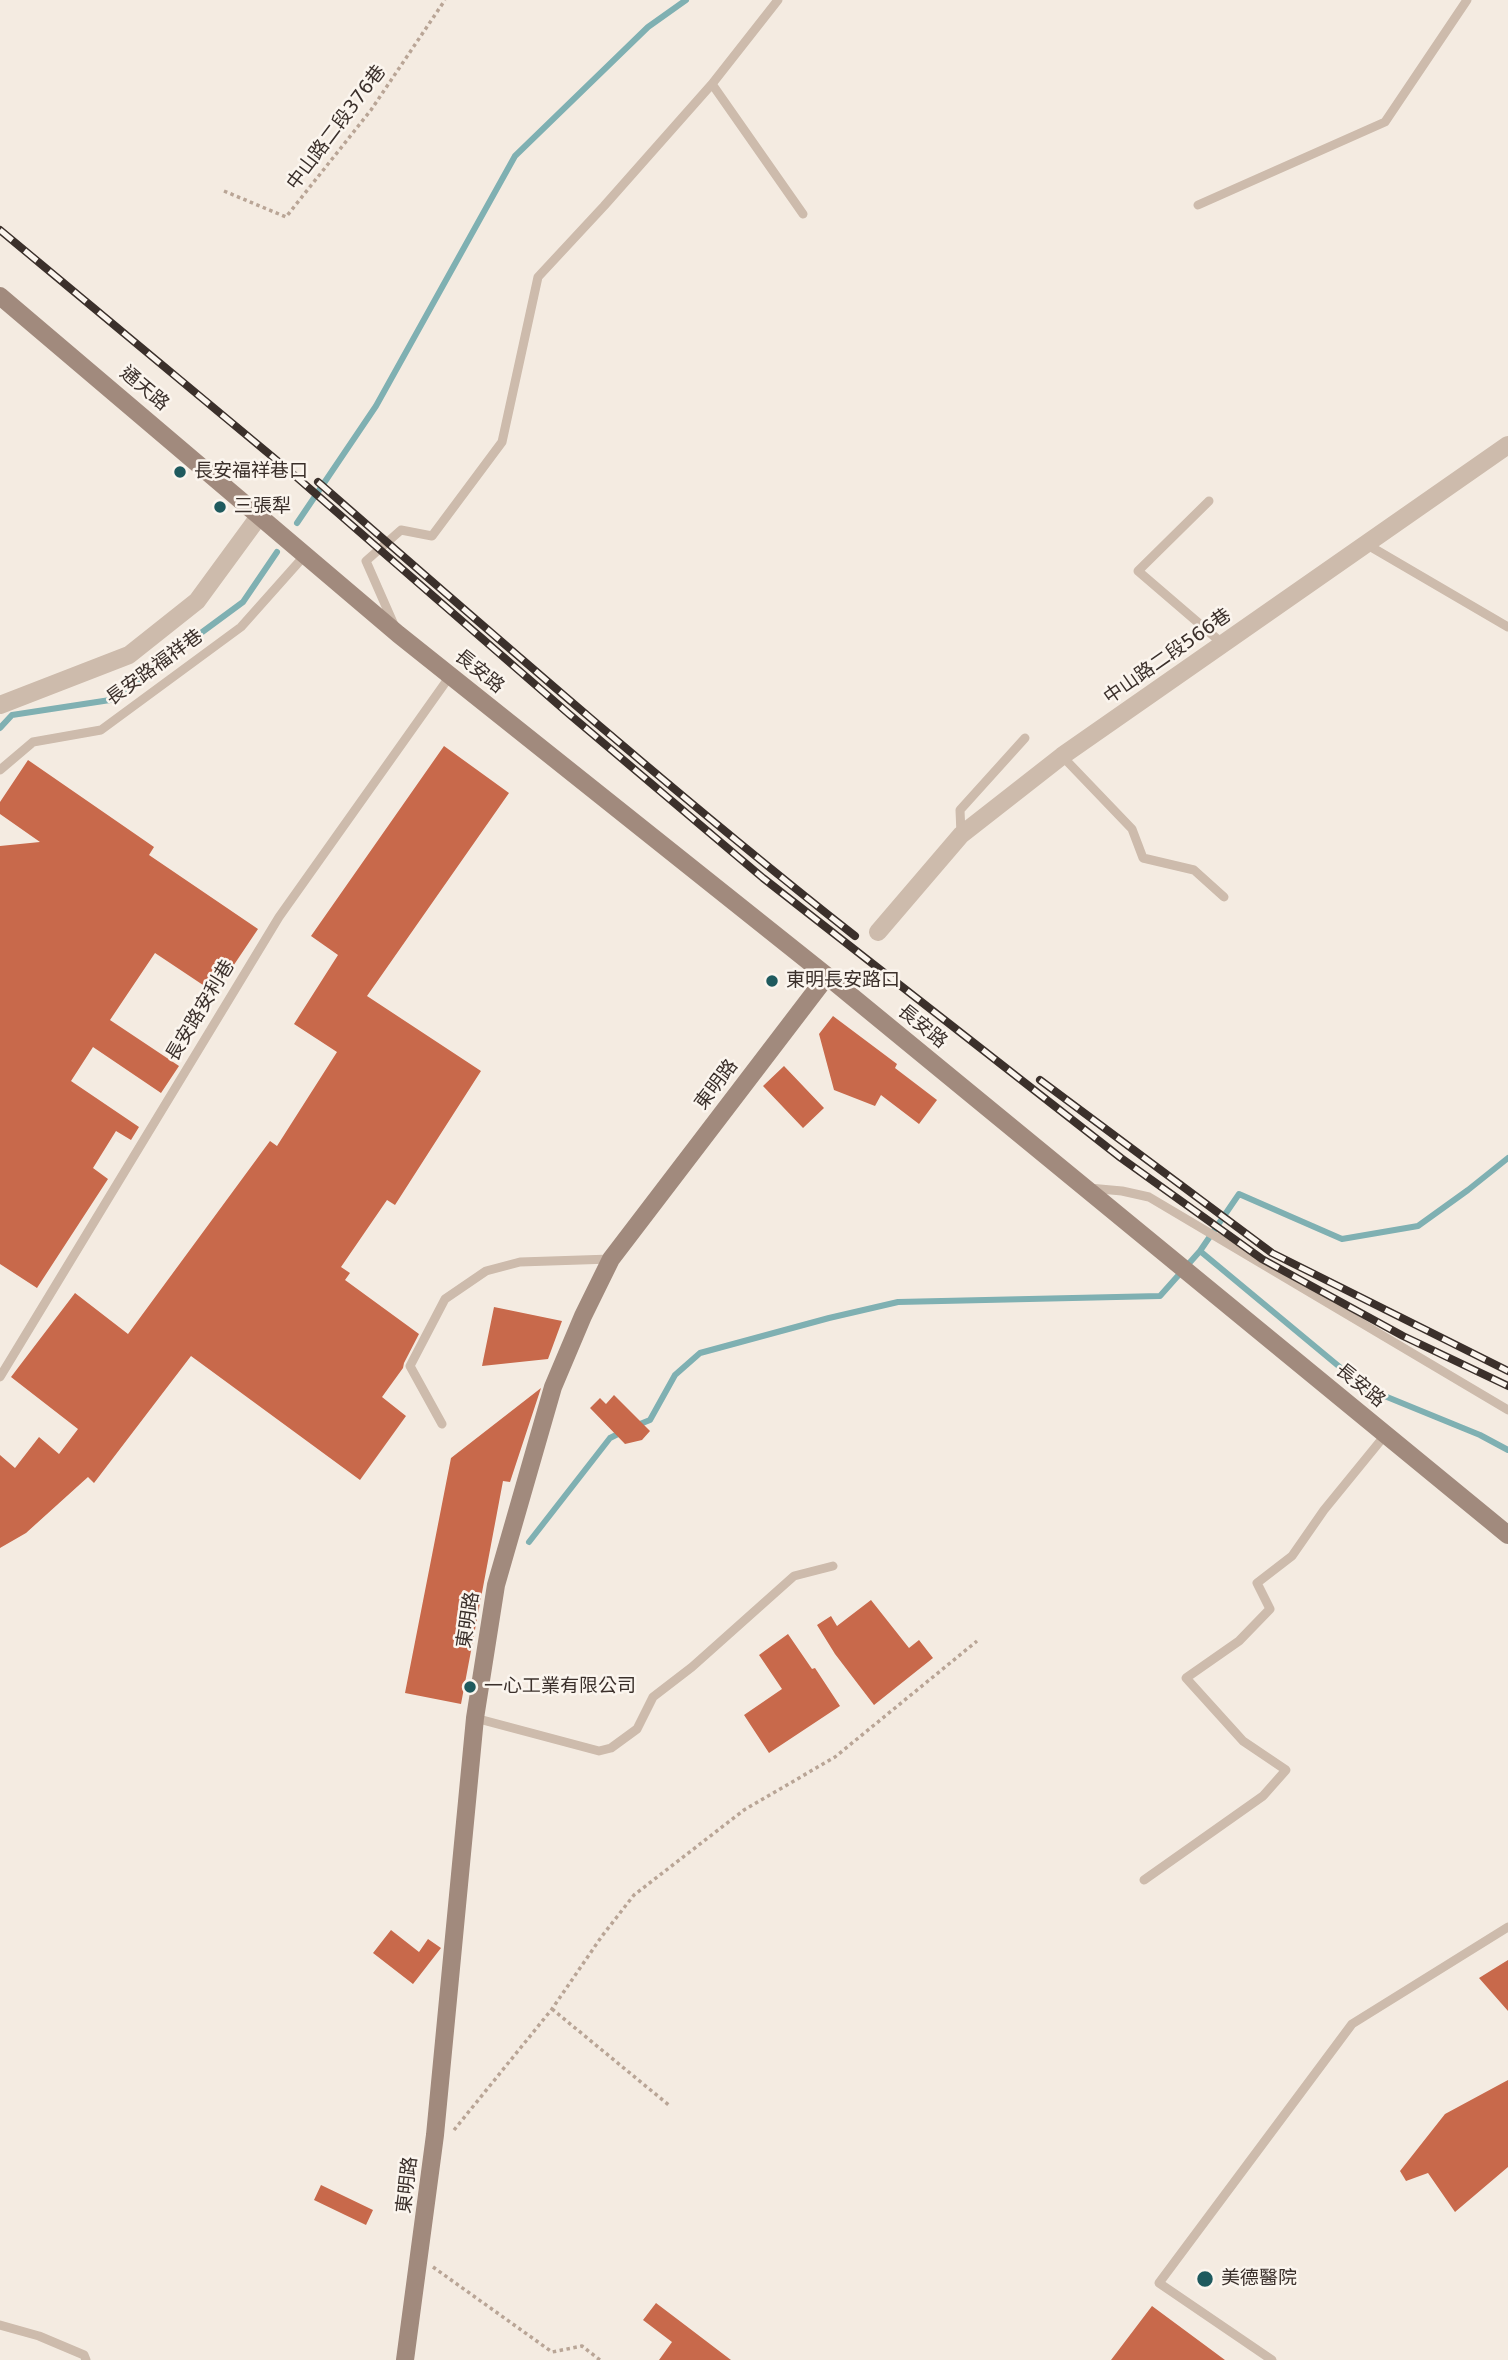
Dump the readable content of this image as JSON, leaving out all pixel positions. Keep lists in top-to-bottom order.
{
  "streets": {
    "main road": ["通天路", "長安路", "東明路"],
    "street": ["中山路二段566巷"],
    "lane": ["長安路福祥巷", "長安路安利巷"],
    "path": ["中山路二段376巷"]
  },
  "crossings": [
    ["通天路", "長安路福祥巷"],
    ["通天路", "長安路"],
    ["長安路福祥巷", "長安路"],
    ["長安路", "長安路安利巷"],
    ["長安路", "東明路"]
  ],
  "places": [
    "長安福祥巷口",
    "三張犁",
    "東明長安路口",
    "一心工業有限公司",
    "美德醫院"
  ]
}
